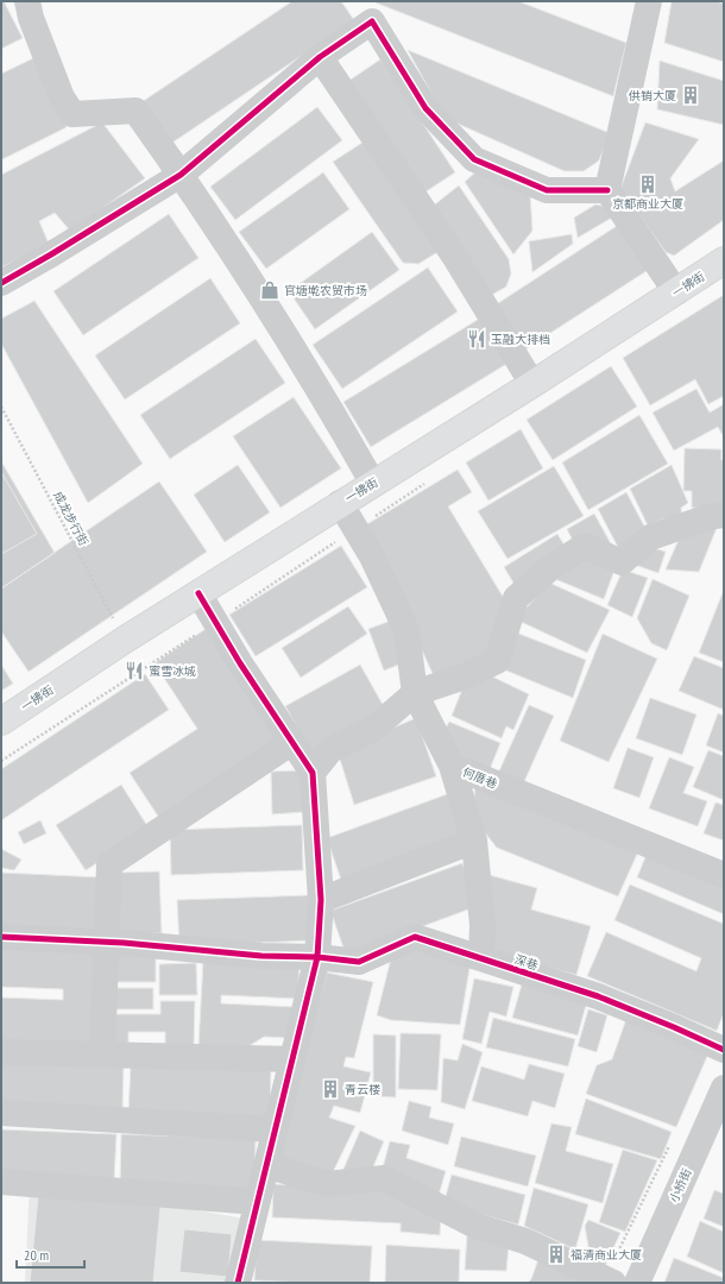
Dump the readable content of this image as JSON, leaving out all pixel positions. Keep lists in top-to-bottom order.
{
  "streets": {
    "main road": ["一拂街"],
    "street": ["何厝巷", "深巷", "小桥街"],
    "path": ["成龙步行街"]
  },
  "crossings": [
    ["一拂街", "成龙步行街"],
    ["一拂街", "何厝巷"]
  ],
  "places": {
    "building": [
      "供销大厦",
      "京都商业大厦",
      "青云楼",
      "福清商业大厦"
    ],
    "shop": ["官塘墘农贸市场"],
    "restaurant": ["玉融大排档", "蜜雪冰城"]
  },
  "scale_bar": "20 m"
}
